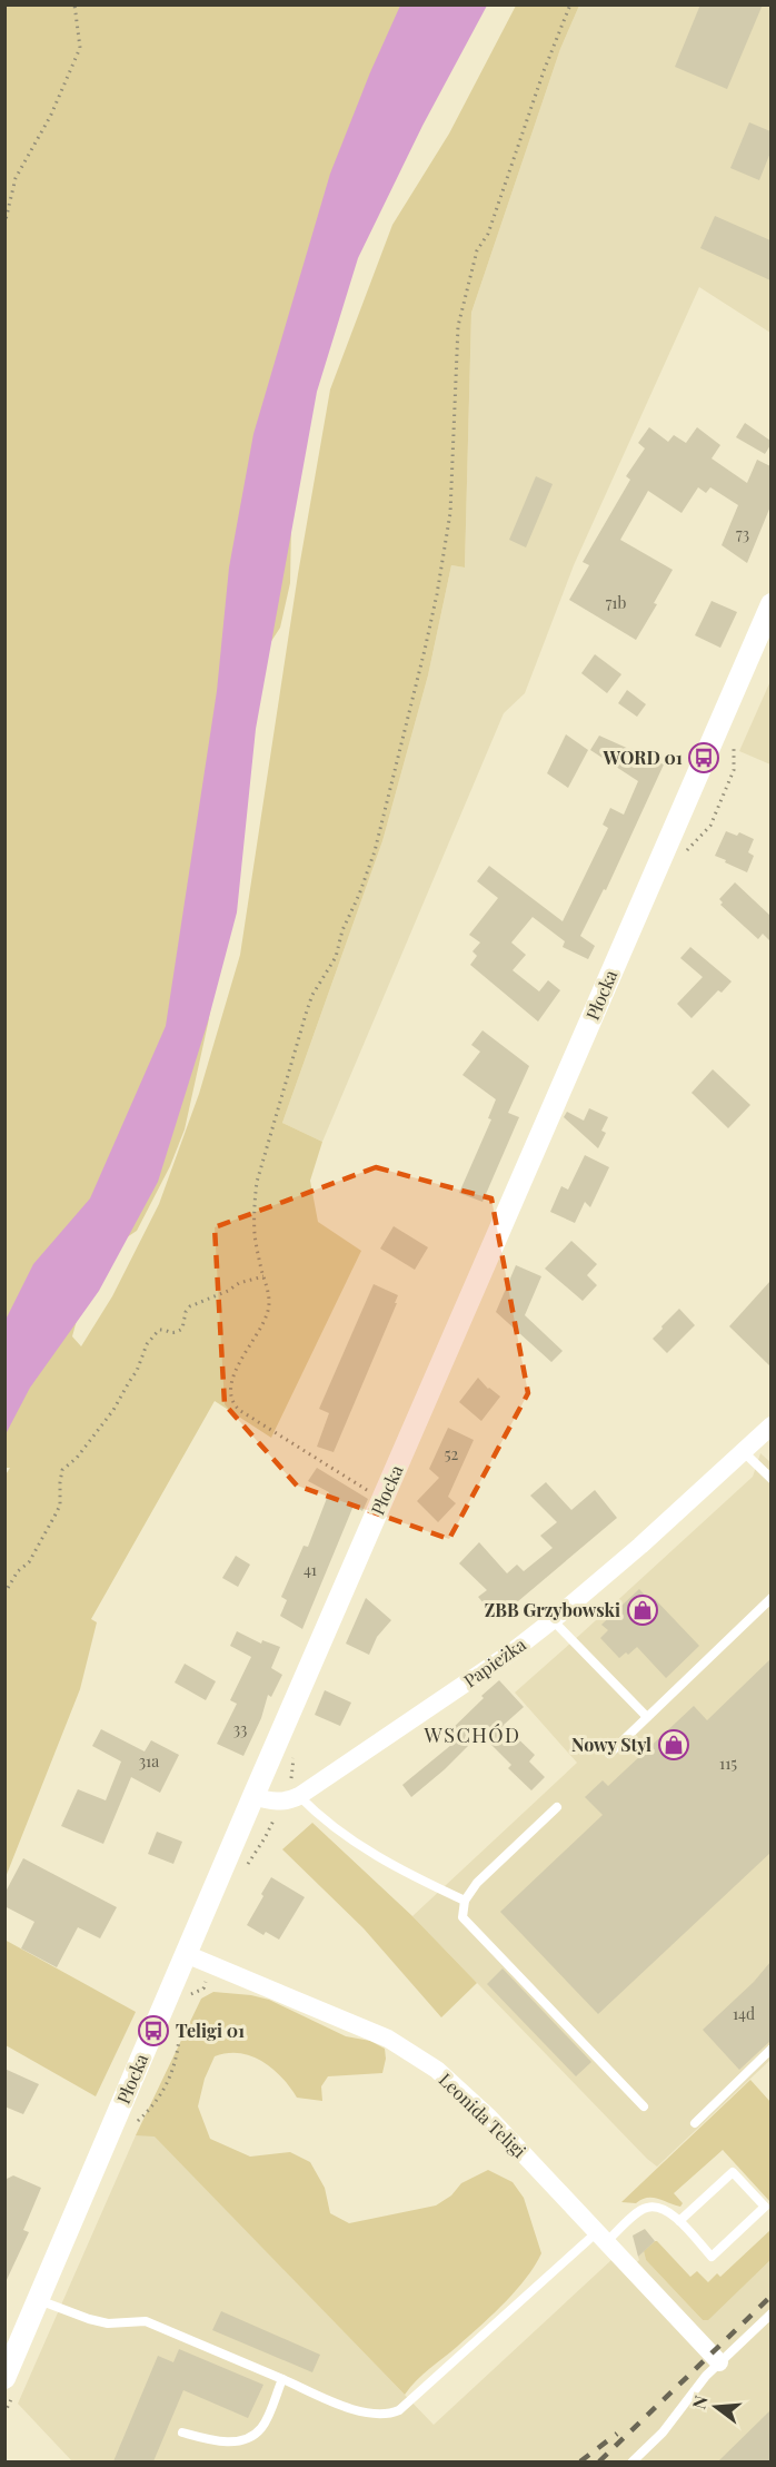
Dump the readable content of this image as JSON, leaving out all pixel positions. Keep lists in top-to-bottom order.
{
  "streets": {
    "street": ["Płocka", "Papieżka", "Leonida Teligi"]
  },
  "crossings": [
    ["Płocka", "Papieżka"],
    ["Płocka", "Leonida Teligi"]
  ],
  "districts": ["WSCHÓD"],
  "places": {
    "bus stop": ["WORD 01", "Teligi 01"],
    "shop": ["ZBB Grzybowski", "Nowy Styl"]
  },
  "house_numbers": [
    "73",
    "71b",
    "52",
    "41",
    "33",
    "31a",
    "115",
    "14d"
  ],
  "north": "left"
}
